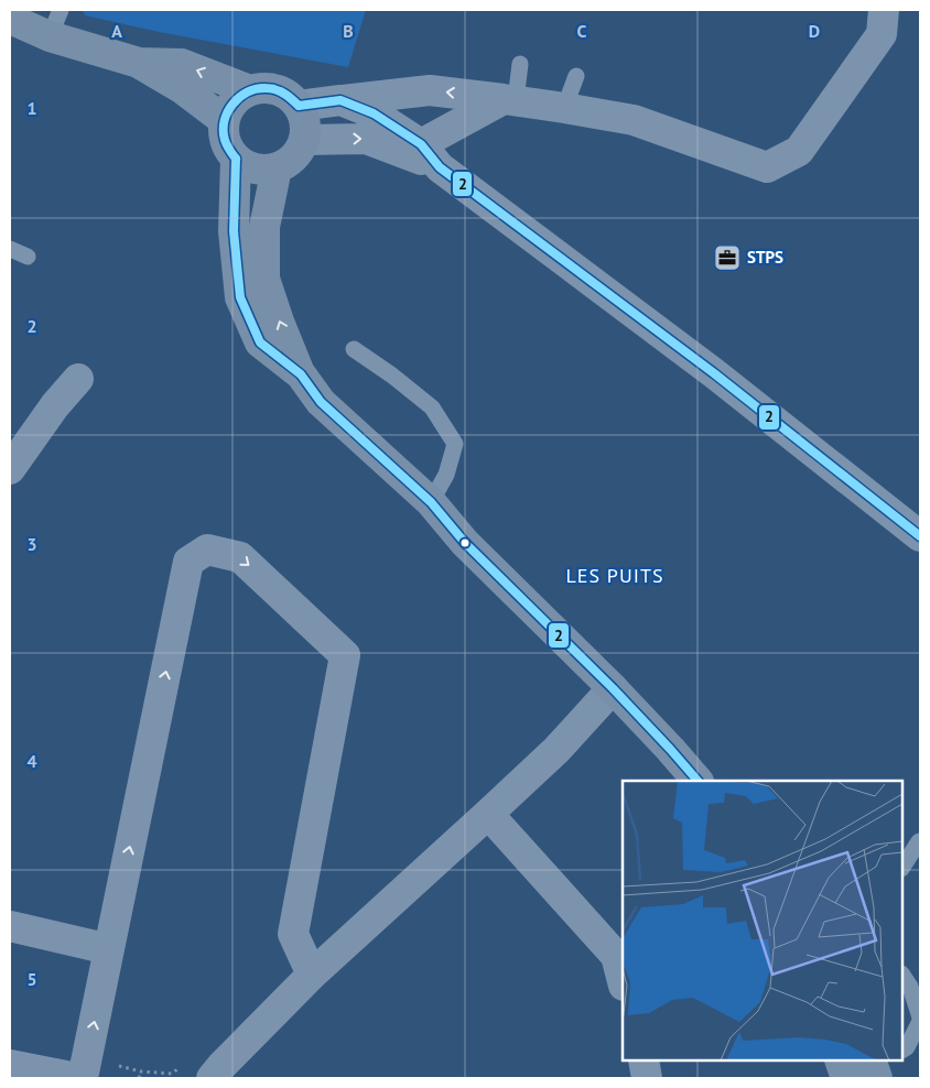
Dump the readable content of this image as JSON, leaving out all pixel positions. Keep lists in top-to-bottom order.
{
  "districts": ["LES PUITS"],
  "places": {
    "office": ["STPS"]
  },
  "lines": ["transit line 2"],
  "grid": {
    "columns": [
      "A",
      "B",
      "C",
      "D"
    ],
    "rows": [
      "1",
      "2",
      "3",
      "4",
      "5"
    ]
  }
}
